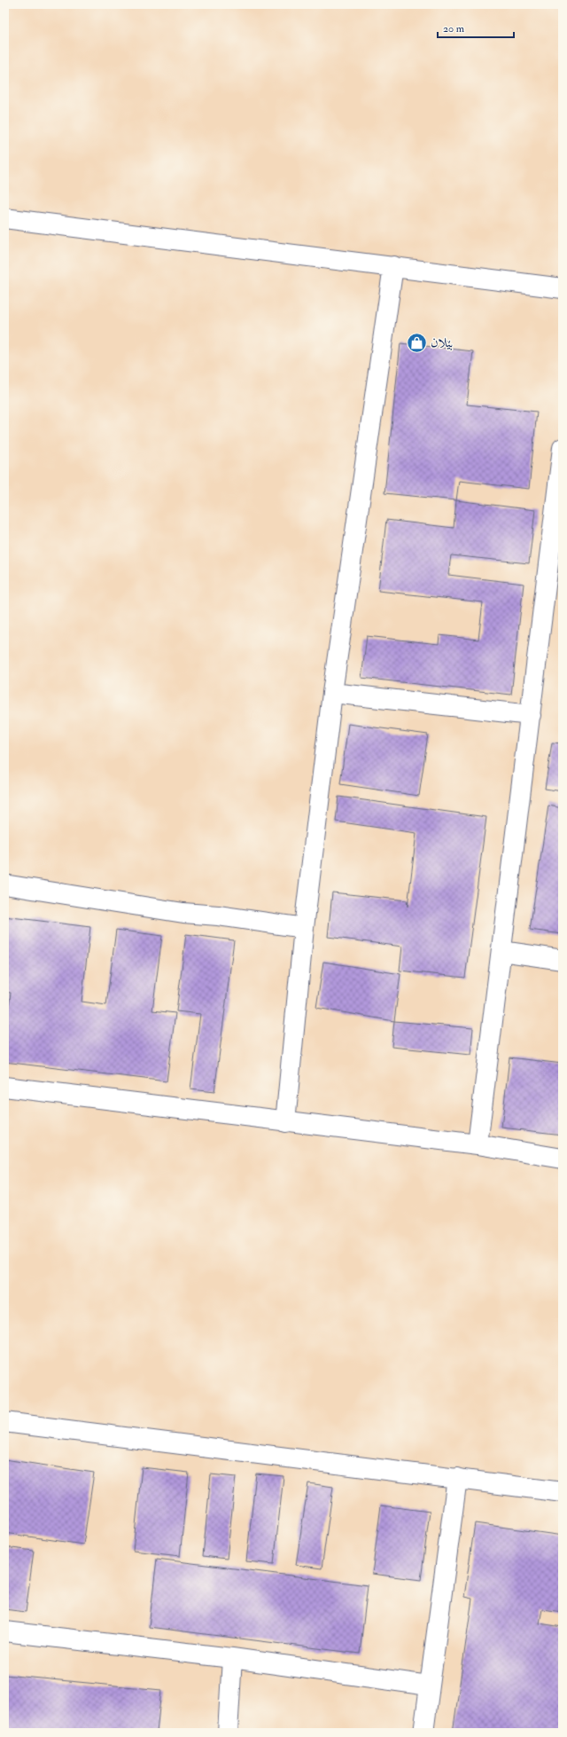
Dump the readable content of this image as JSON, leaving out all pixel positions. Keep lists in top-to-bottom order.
{
  "places": {
    "shop": ["بێلان"]
  },
  "scale_bar": "20 m"
}
